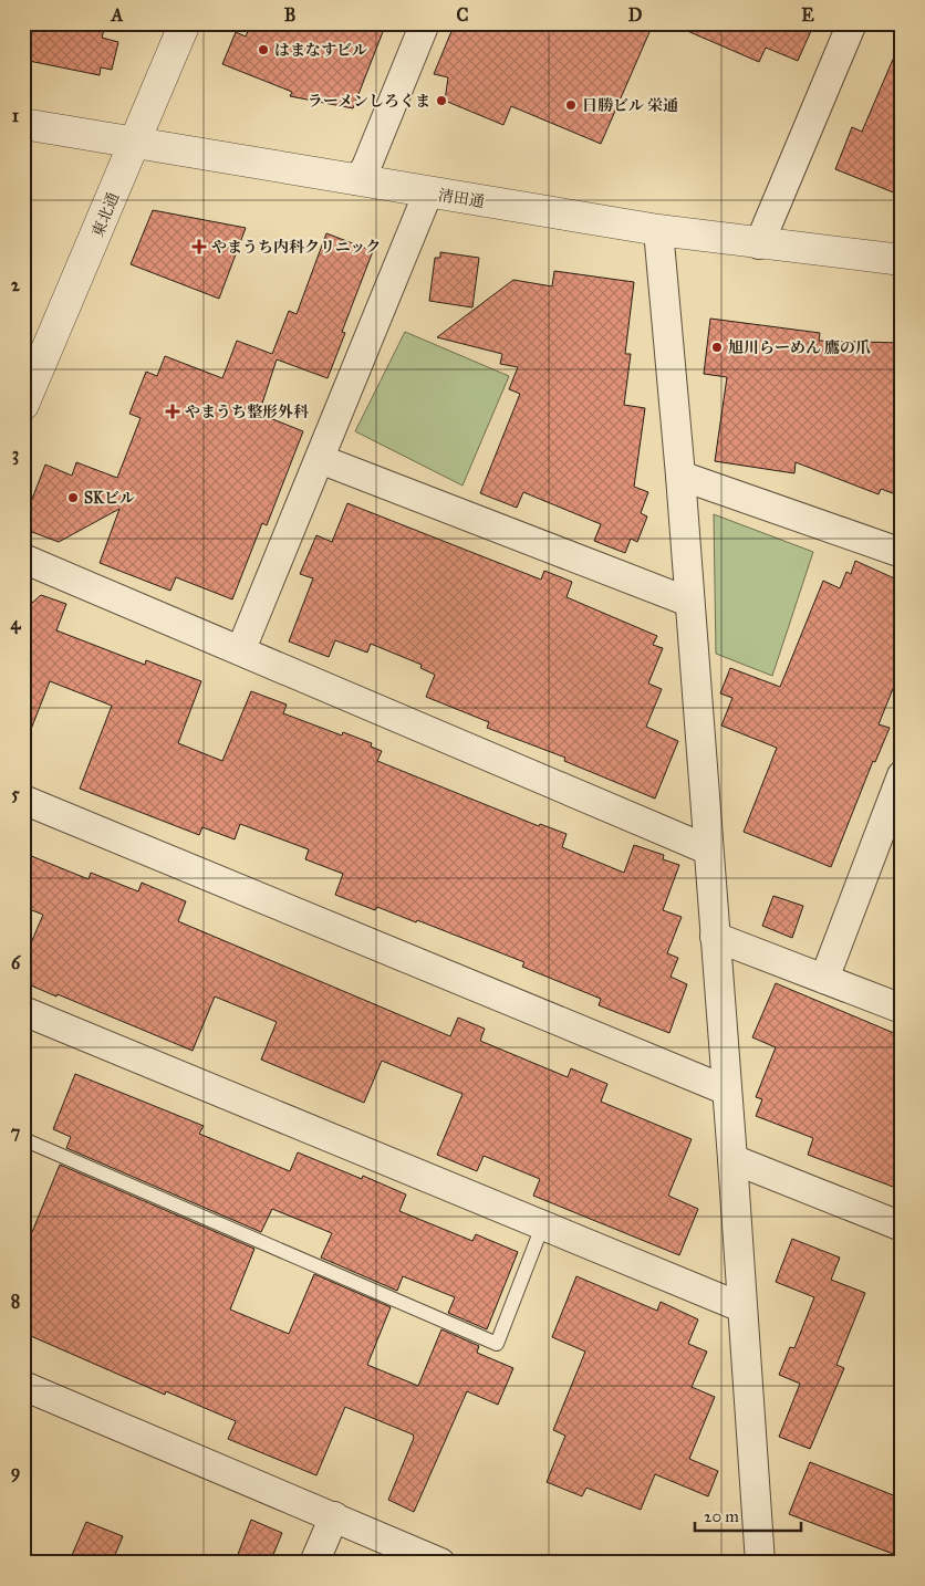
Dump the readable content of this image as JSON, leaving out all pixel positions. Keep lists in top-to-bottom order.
{
  "streets": {
    "street": ["清田通", "東北通"]
  },
  "crossings": [
    ["清田通", "東北通"]
  ],
  "places": {
    "other": [
      "はまなすビル",
      "ラーメンしろくま",
      "日勝ビル 栄通",
      "旭川らーめん 鷹の爪",
      "SKビル"
    ],
    "health": ["やまうち内科クリニック", "やまうち整形外科"]
  },
  "scale_bar": "20 m",
  "grid": {
    "columns": [
      "A",
      "B",
      "C",
      "D",
      "E"
    ],
    "rows": [
      "1",
      "2",
      "3",
      "4",
      "5",
      "6",
      "7",
      "8",
      "9"
    ]
  }
}
